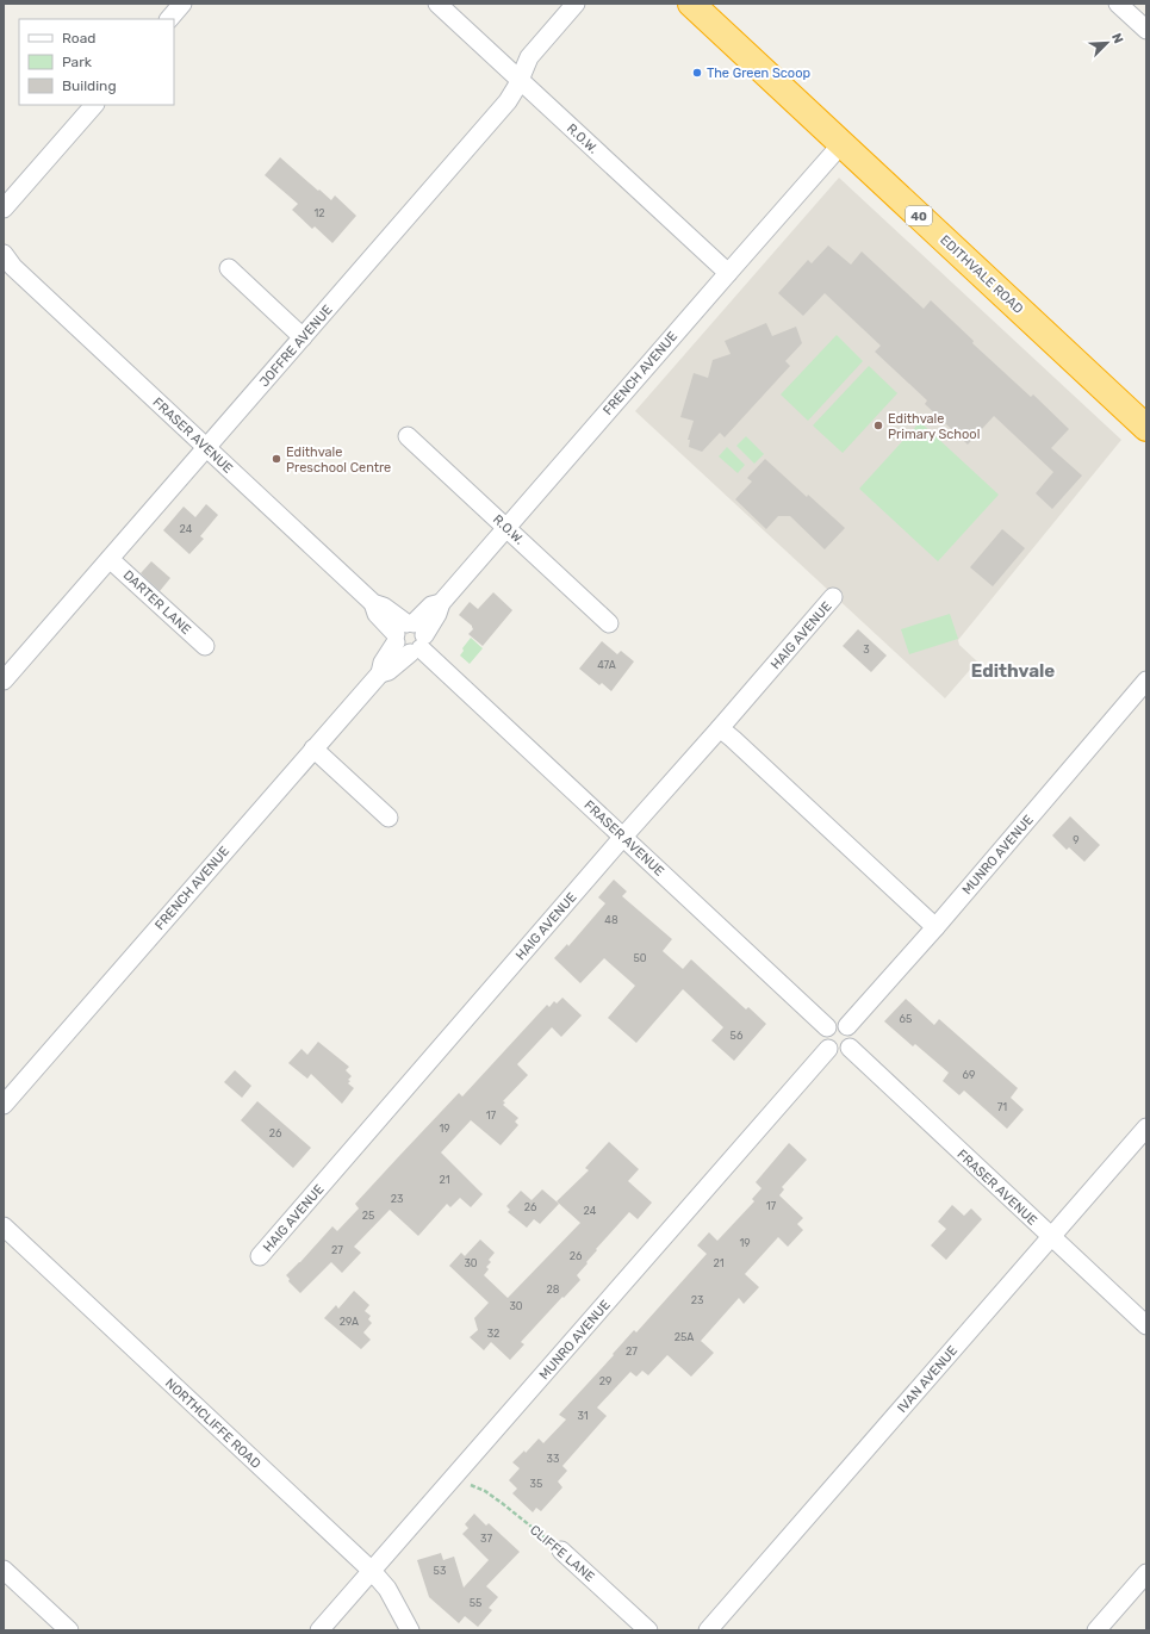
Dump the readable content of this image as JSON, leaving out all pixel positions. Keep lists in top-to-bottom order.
{
  "streets": {
    "highway": ["40", "EDITHVALE ROAD"],
    "street": [
      "R.O.W.",
      "JOFFRE AVENUE",
      "FRENCH AVENUE",
      "FRASER AVENUE",
      "DARTER LANE",
      "HAIG AVENUE",
      "MUNRO AVENUE",
      "IVAN AVENUE",
      "NORTHCLIFFE ROAD",
      "CLIFFE LANE"
    ]
  },
  "crossings": [
    ["R.O.W.", "JOFFRE AVENUE"],
    ["R.O.W.", "FRENCH AVENUE"],
    ["EDITHVALE ROAD", "FRENCH AVENUE"],
    ["JOFFRE AVENUE", "FRASER AVENUE"],
    ["JOFFRE AVENUE", "DARTER LANE"],
    ["FRENCH AVENUE", "FRASER AVENUE"],
    ["FRASER AVENUE", "HAIG AVENUE"],
    ["FRASER AVENUE", "MUNRO AVENUE"],
    ["FRASER AVENUE", "IVAN AVENUE"],
    ["MUNRO AVENUE", "NORTHCLIFFE ROAD"]
  ],
  "districts": ["Edithvale"],
  "places": ["The Green Scoop", "Edithvale Primary School", "Edithvale Preschool Centre"],
  "house_numbers": [
    "12",
    "24",
    "3",
    "47A",
    "9",
    "48",
    "50",
    "65",
    "56",
    "69",
    "71",
    "17",
    "19",
    "26",
    "21",
    "23",
    "17",
    "26",
    "24",
    "25",
    "19",
    "27",
    "26",
    "30",
    "21",
    "28",
    "23",
    "30",
    "29A",
    "32",
    "25A",
    "27",
    "29",
    "31",
    "33",
    "35",
    "37",
    "53",
    "55"
  ],
  "legend": ["Road", "Park", "Building"],
  "north": "top right"
}
